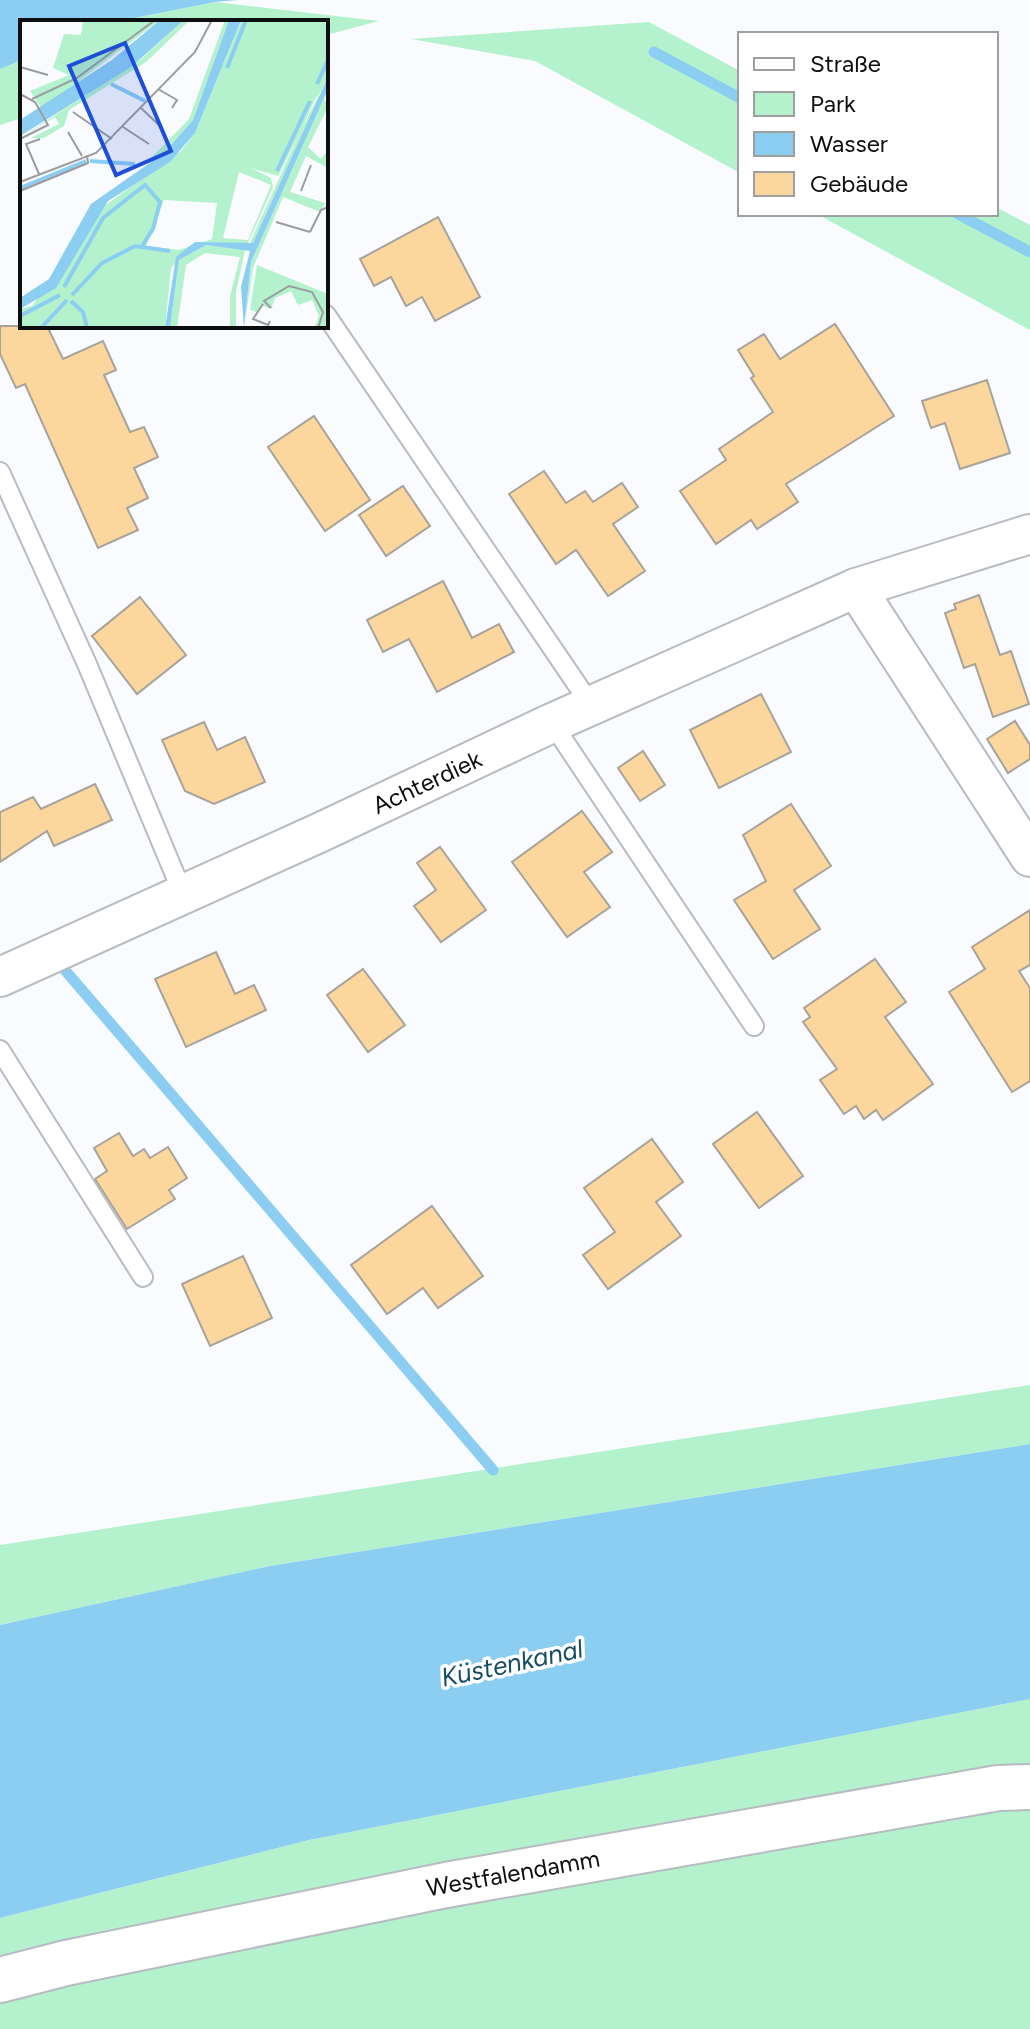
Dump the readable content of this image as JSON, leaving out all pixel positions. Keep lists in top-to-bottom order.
{
  "streets": {
    "street": ["Achterdiek", "Westfalendamm"]
  },
  "water": ["Küstenkanal"],
  "legend": [
    "Straße",
    "Park",
    "Wasser",
    "Gebäude"
  ]
}
